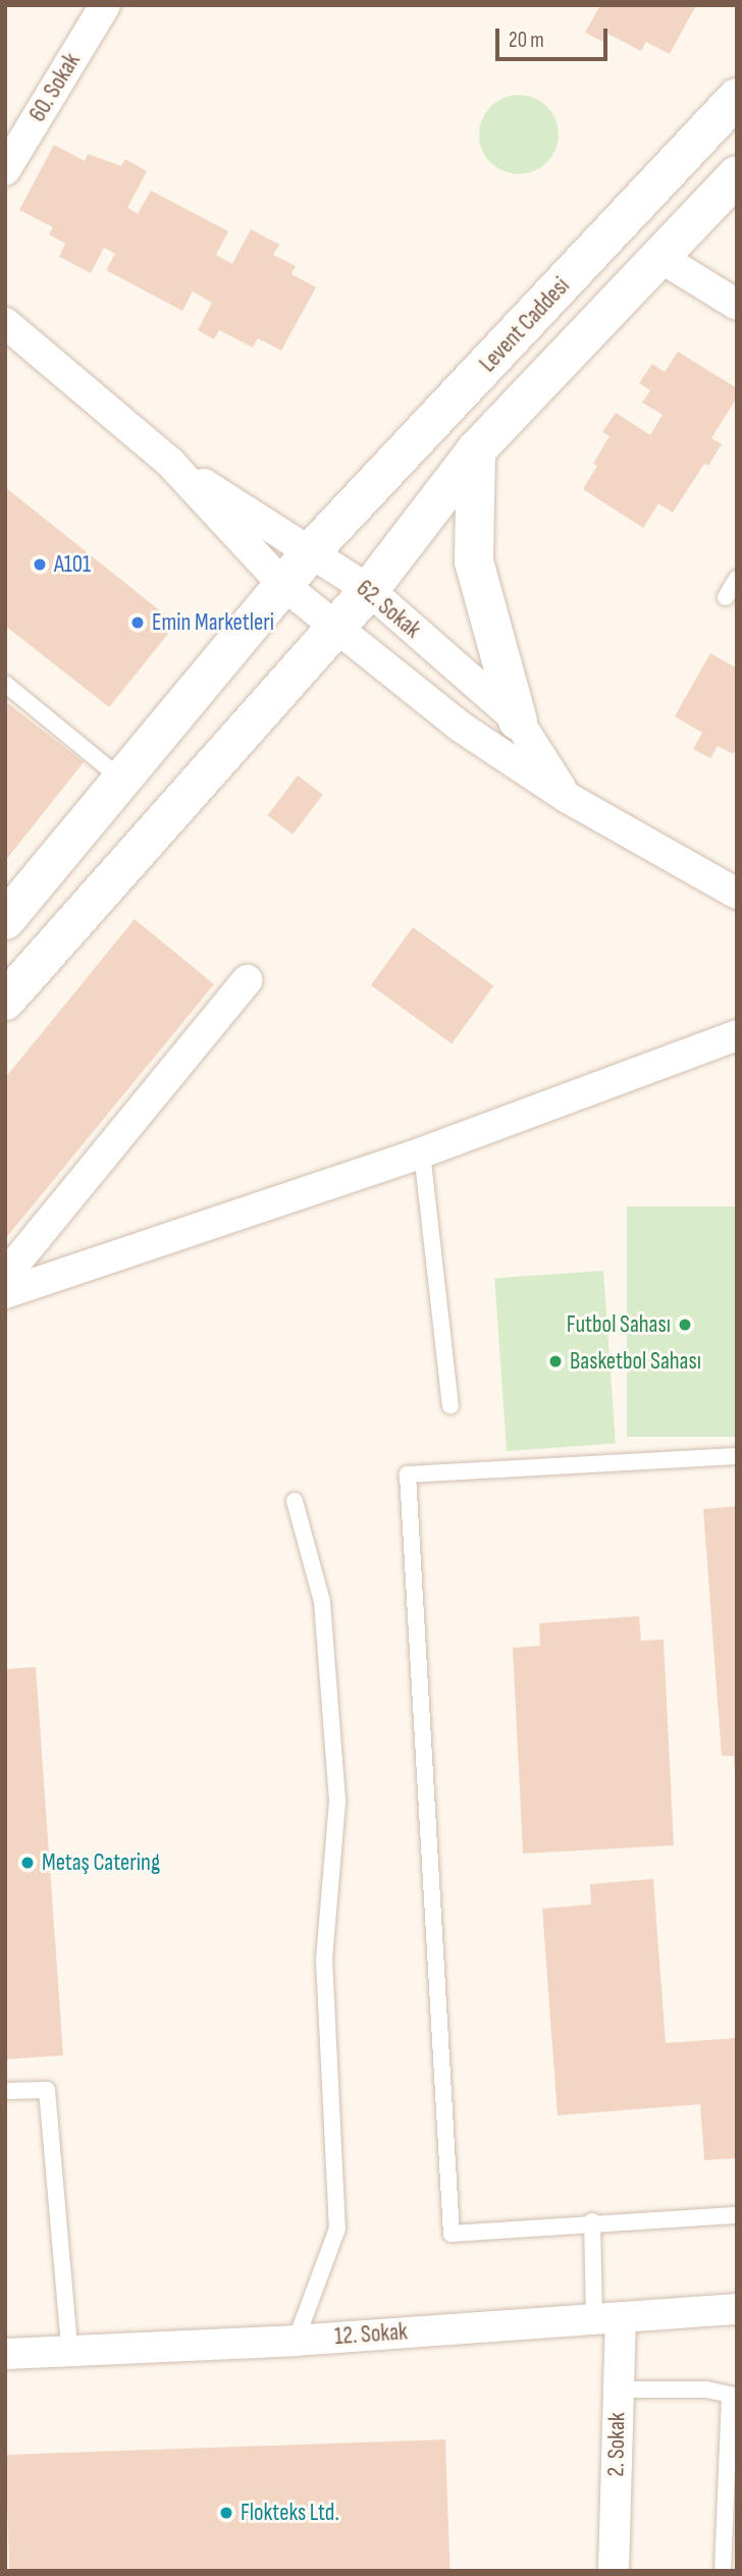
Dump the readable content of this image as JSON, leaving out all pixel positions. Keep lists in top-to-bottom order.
{
  "streets": {
    "street": [
      "60. Sokak",
      "Levent Caddesi",
      "62. Sokak",
      "12. Sokak",
      "2. Sokak"
    ]
  },
  "crossings": [
    ["Levent Caddesi", "62. Sokak"],
    ["12. Sokak", "2. Sokak"]
  ],
  "places": [
    "A101",
    "Emin Marketleri",
    "Futbol Sahası",
    "Basketbol Sahası",
    "Metaş Catering",
    "Flokteks Ltd."
  ],
  "scale_bar": "20 m"
}
